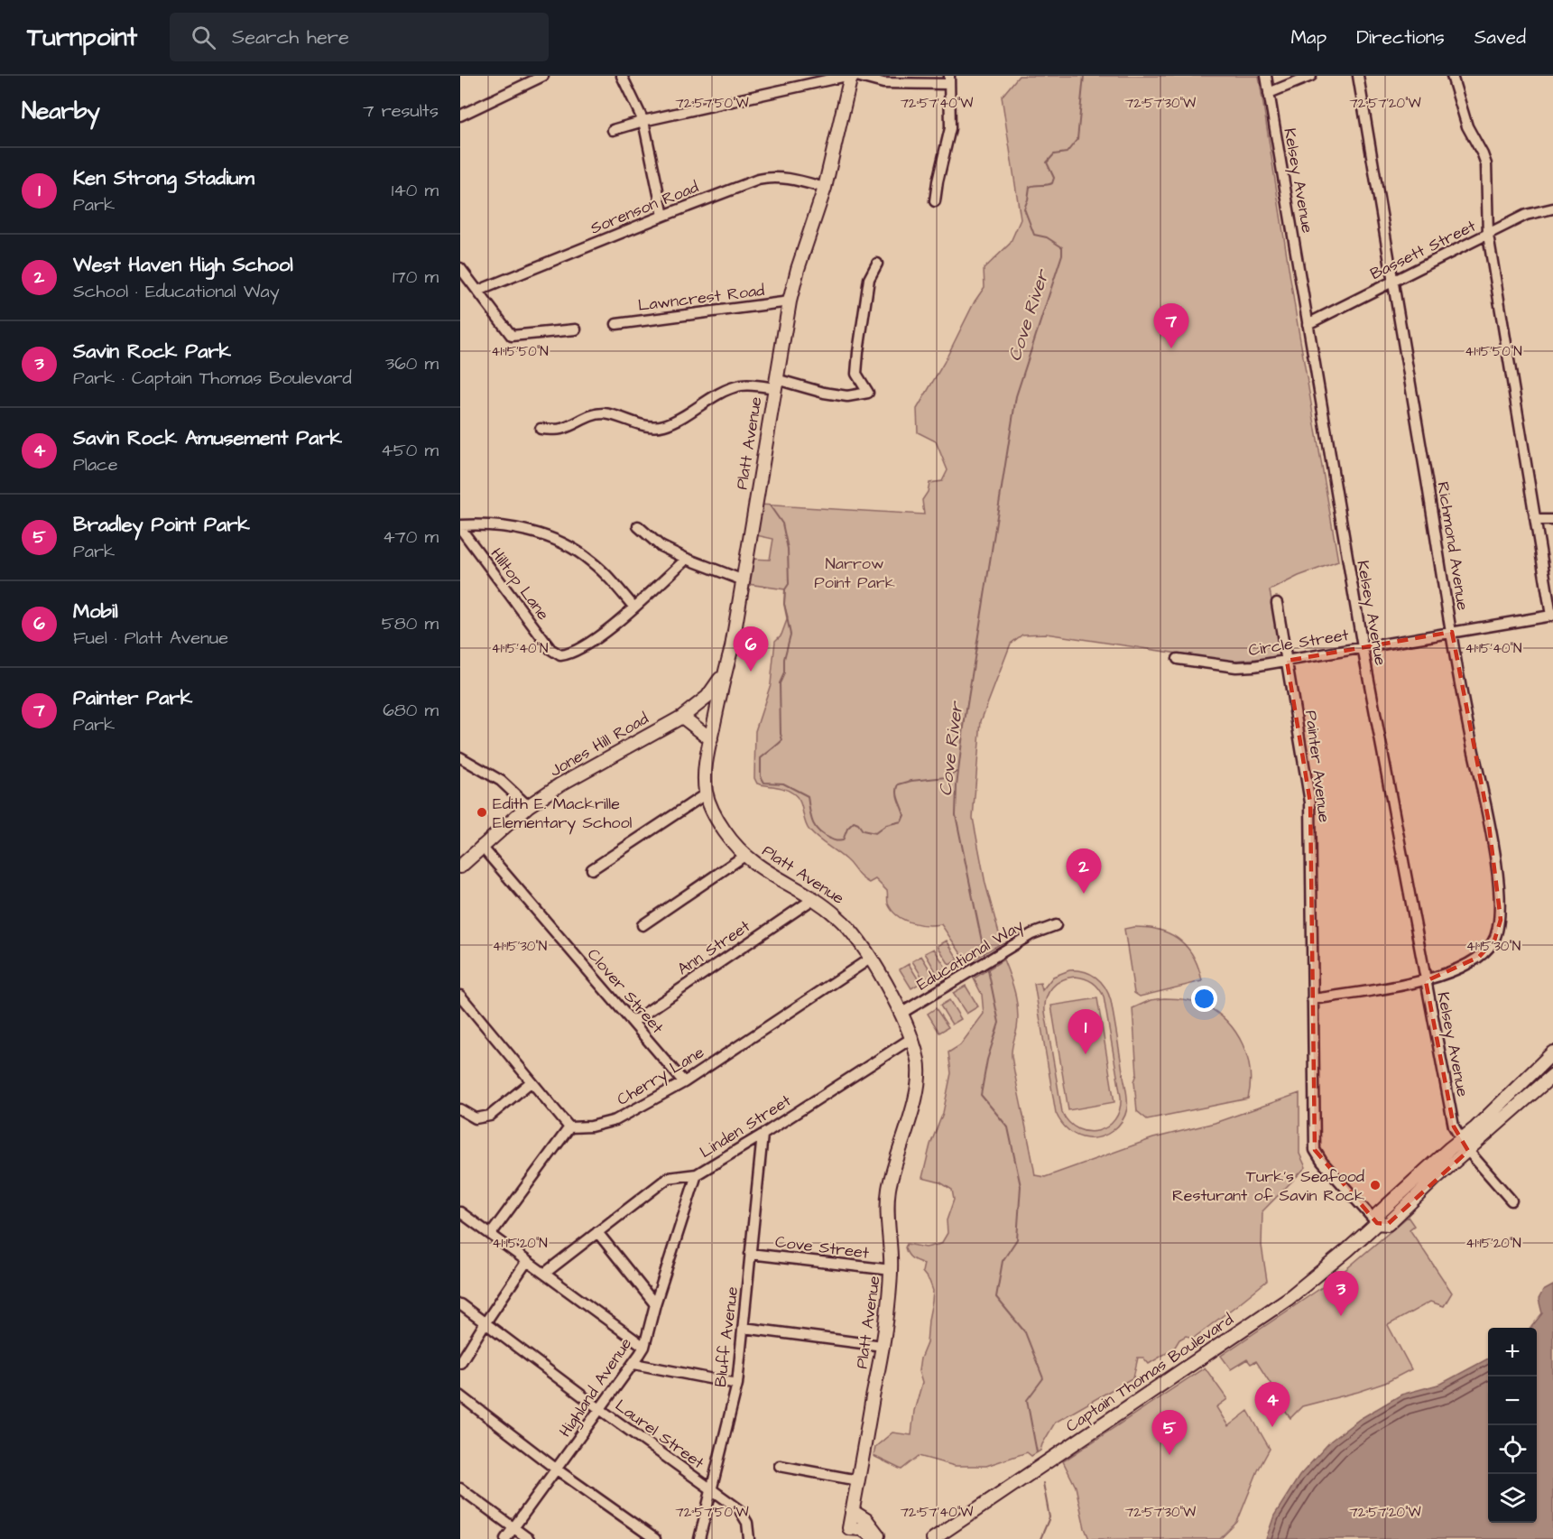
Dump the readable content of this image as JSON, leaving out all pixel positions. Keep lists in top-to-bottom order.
{
  "streets": {
    "main road": ["Platt Avenue", "Jones Hill Road", "Captain Thomas Boulevard"],
    "street": [
      "Kelsey Avenue",
      "Sorenson Road",
      "Bassett Street",
      "Lawncrest Road",
      "Richmond Avenue",
      "Hilltop Lane",
      "Circle Street",
      "Painter Avenue",
      "Ann Street",
      "Educational Way",
      "Clover Street",
      "Cherry Lane",
      "Linden Street",
      "Cove Street",
      "Bluff Avenue",
      "Highland Avenue",
      "Laurel Street"
    ]
  },
  "crossings": [
    ["Kelsey Avenue", "Bassett Street"],
    ["Kelsey Avenue", "Richmond Avenue"],
    ["Kelsey Avenue", "Circle Street"],
    ["Kelsey Avenue", "Captain Thomas Boulevard"],
    ["Sorenson Road", "Platt Avenue"],
    ["Bassett Street", "Richmond Avenue"],
    ["Lawncrest Road", "Platt Avenue"],
    ["Platt Avenue", "Jones Hill Road"],
    ["Platt Avenue", "Ann Street"],
    ["Platt Avenue", "Educational Way"],
    ["Platt Avenue", "Cherry Lane"],
    ["Platt Avenue", "Linden Street"],
    ["Platt Avenue", "Cove Street"],
    ["Richmond Avenue", "Circle Street"],
    ["Richmond Avenue", "Painter Avenue"],
    ["Circle Street", "Painter Avenue"],
    ["Jones Hill Road", "Clover Street"],
    ["Painter Avenue", "Captain Thomas Boulevard"],
    ["Ann Street", "Clover Street"],
    ["Clover Street", "Cherry Lane"],
    ["Linden Street", "Bluff Avenue"],
    ["Linden Street", "Highland Avenue"],
    ["Cove Street", "Bluff Avenue"],
    ["Bluff Avenue", "Laurel Street"],
    ["Highland Avenue", "Laurel Street"]
  ],
  "water": ["Cove River"],
  "parks": ["Narrow Point Park"],
  "places": ["Edith E. Mackrille Elementary School", "Turk's Seafood Resturant of Savin Rock"],
  "page": {
    "header": "Turnpoint",
    "search": "Search here",
    "nav": ["Map", "Directions", "Saved"],
    "heading": ["Nearby", "7 results"],
    "list": [
      {
        "mark": "1",
        "name": "Ken Strong Stadium",
        "note": "Park",
        "value": "140 m"
      },
      {
        "mark": "2",
        "name": "West Haven High School",
        "note": "School · Educational Way",
        "value": "170 m"
      },
      {
        "mark": "3",
        "name": "Savin Rock Park",
        "note": "Park · Captain Thomas Boulevard",
        "value": "360 m"
      },
      {
        "mark": "4",
        "name": "Savin Rock Amusement Park",
        "note": "Place",
        "value": "450 m"
      },
      {
        "mark": "5",
        "name": "Bradley Point Park",
        "note": "Park",
        "value": "470 m"
      },
      {
        "mark": "6",
        "name": "Mobil",
        "note": "Fuel · Platt Avenue",
        "value": "580 m"
      },
      {
        "mark": "7",
        "name": "Painter Park",
        "note": "Park",
        "value": "680 m"
      }
    ],
    "pins": [
      "7",
      "6",
      "2",
      "1",
      "3",
      "4",
      "5"
    ],
    "map_buttons": ["+", "−"]
  },
  "coordinates": [
    "72°57'50\"W",
    "72°57'40\"W",
    "72°57'30\"W",
    "72°57'20\"W",
    "41°15'50\"N",
    "41°15'40\"N",
    "41°15'30\"N",
    "41°15'20\"N"
  ]
}
